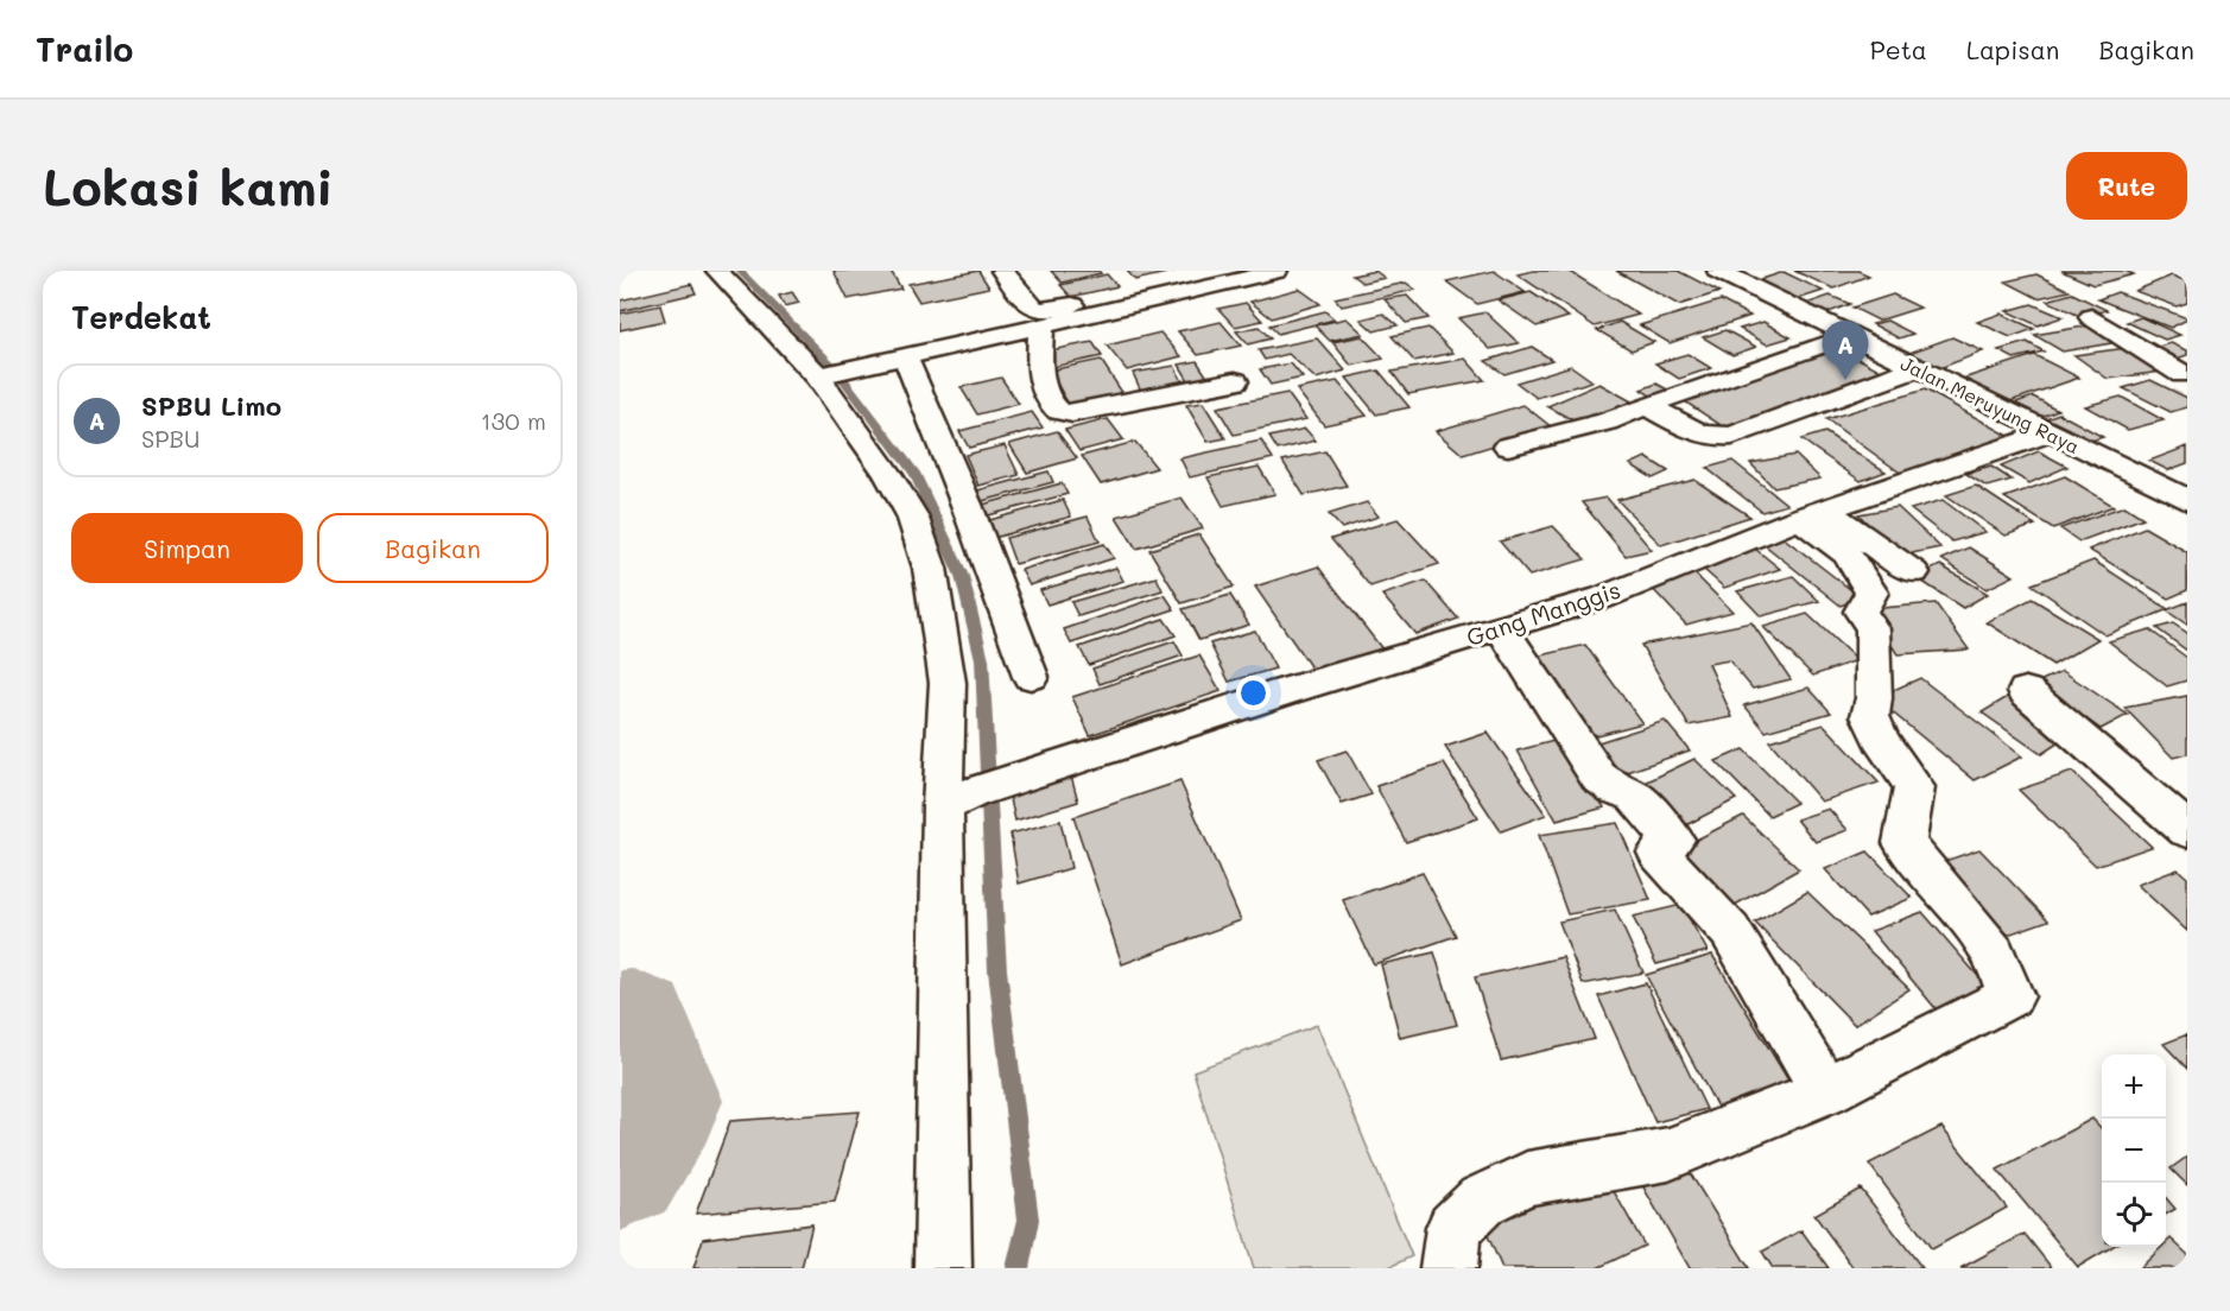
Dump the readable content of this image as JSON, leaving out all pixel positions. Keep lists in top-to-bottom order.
{
  "streets": {
    "street": ["Jalan Meruyung Raya", "Gang Manggis"]
  },
  "crossings": [
    ["Jalan Meruyung Raya", "Gang Manggis"]
  ],
  "page": {
    "header": "Trailo",
    "nav": ["Peta", "Lapisan", "Bagikan"],
    "buttons": [
      "Rute",
      ["Simpan", "Bagikan"]
    ],
    "title": "Lokasi kami",
    "heading": "Terdekat",
    "pins": "A",
    "list": [
      {
        "mark": "A",
        "name": "SPBU Limo",
        "note": "SPBU",
        "value": "130 m"
      }
    ],
    "map_buttons": ["+", "−"]
  }
}
